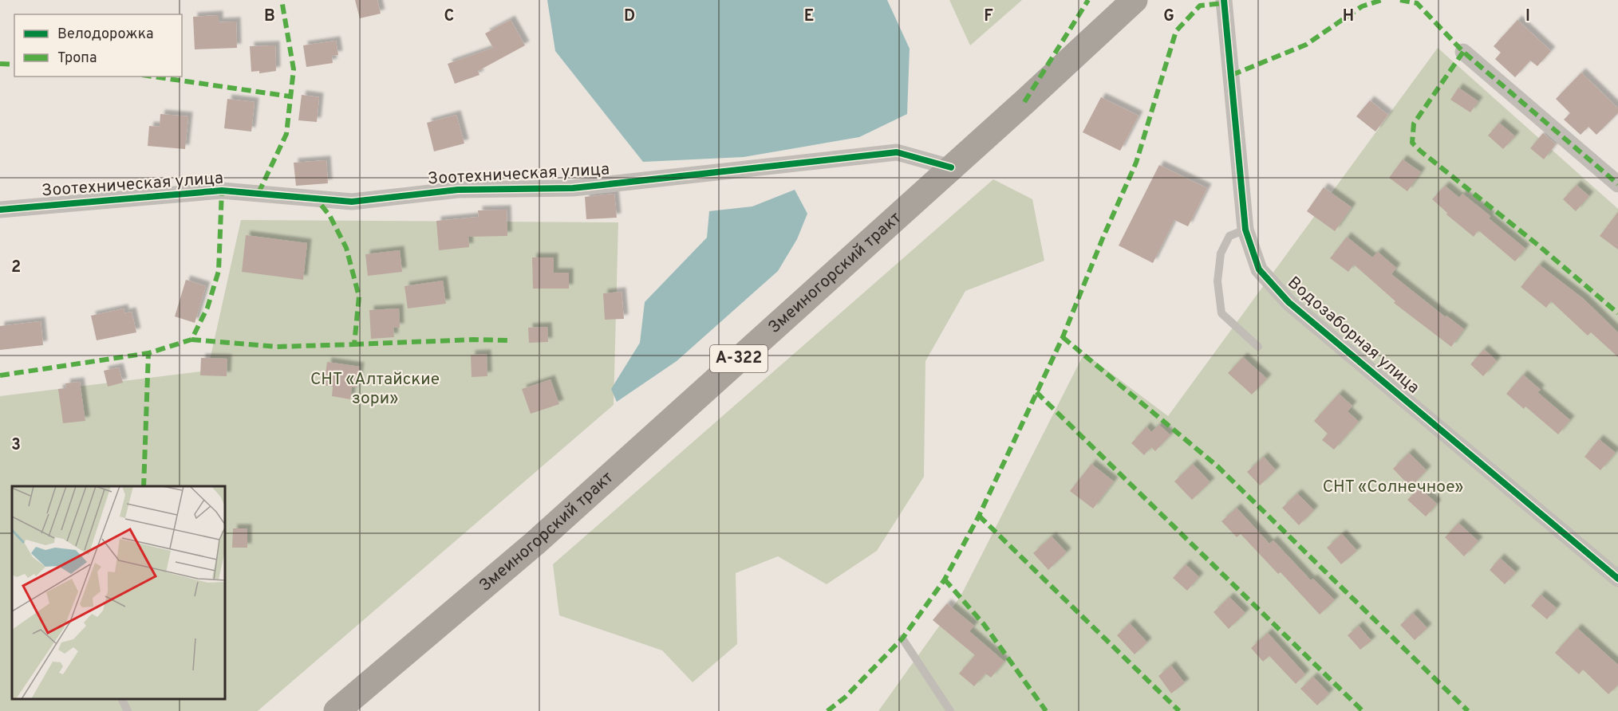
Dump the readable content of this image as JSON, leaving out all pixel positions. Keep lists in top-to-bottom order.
{
  "streets": {
    "highway": ["Змеиногорский тракт", "А-322"],
    "street": ["Зоотехническая улица", "Водозаборная улица"]
  },
  "crossings": [
    ["Зоотехническая улица", "Змеиногорский тракт"]
  ],
  "parks": ["СНТ «Алтайские зори»", "СНТ «Солнечное»"],
  "legend": ["Велодорожка", "Тропа"],
  "grid": {
    "columns": [
      "B",
      "C",
      "D",
      "E",
      "F",
      "G",
      "H",
      "I"
    ],
    "rows": ["2", "3"]
  }
}
